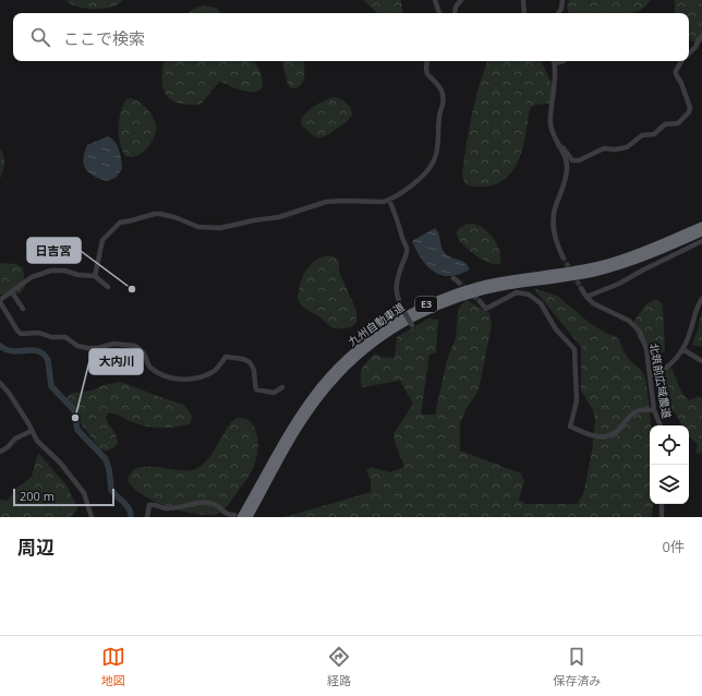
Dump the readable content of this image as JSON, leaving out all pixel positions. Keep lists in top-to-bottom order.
{
  "streets": {
    "highway": ["E3", "九州自動車道"],
    "street": ["北筑前広域農道"]
  },
  "places": ["日吉宮", "大内川"],
  "scale_bar": "200 m",
  "page": {
    "search": "ここで検索",
    "scale": "200 m",
    "heading": ["周辺", "0件"],
    "nav": ["地図", "経路", "保存済み"]
  }
}
